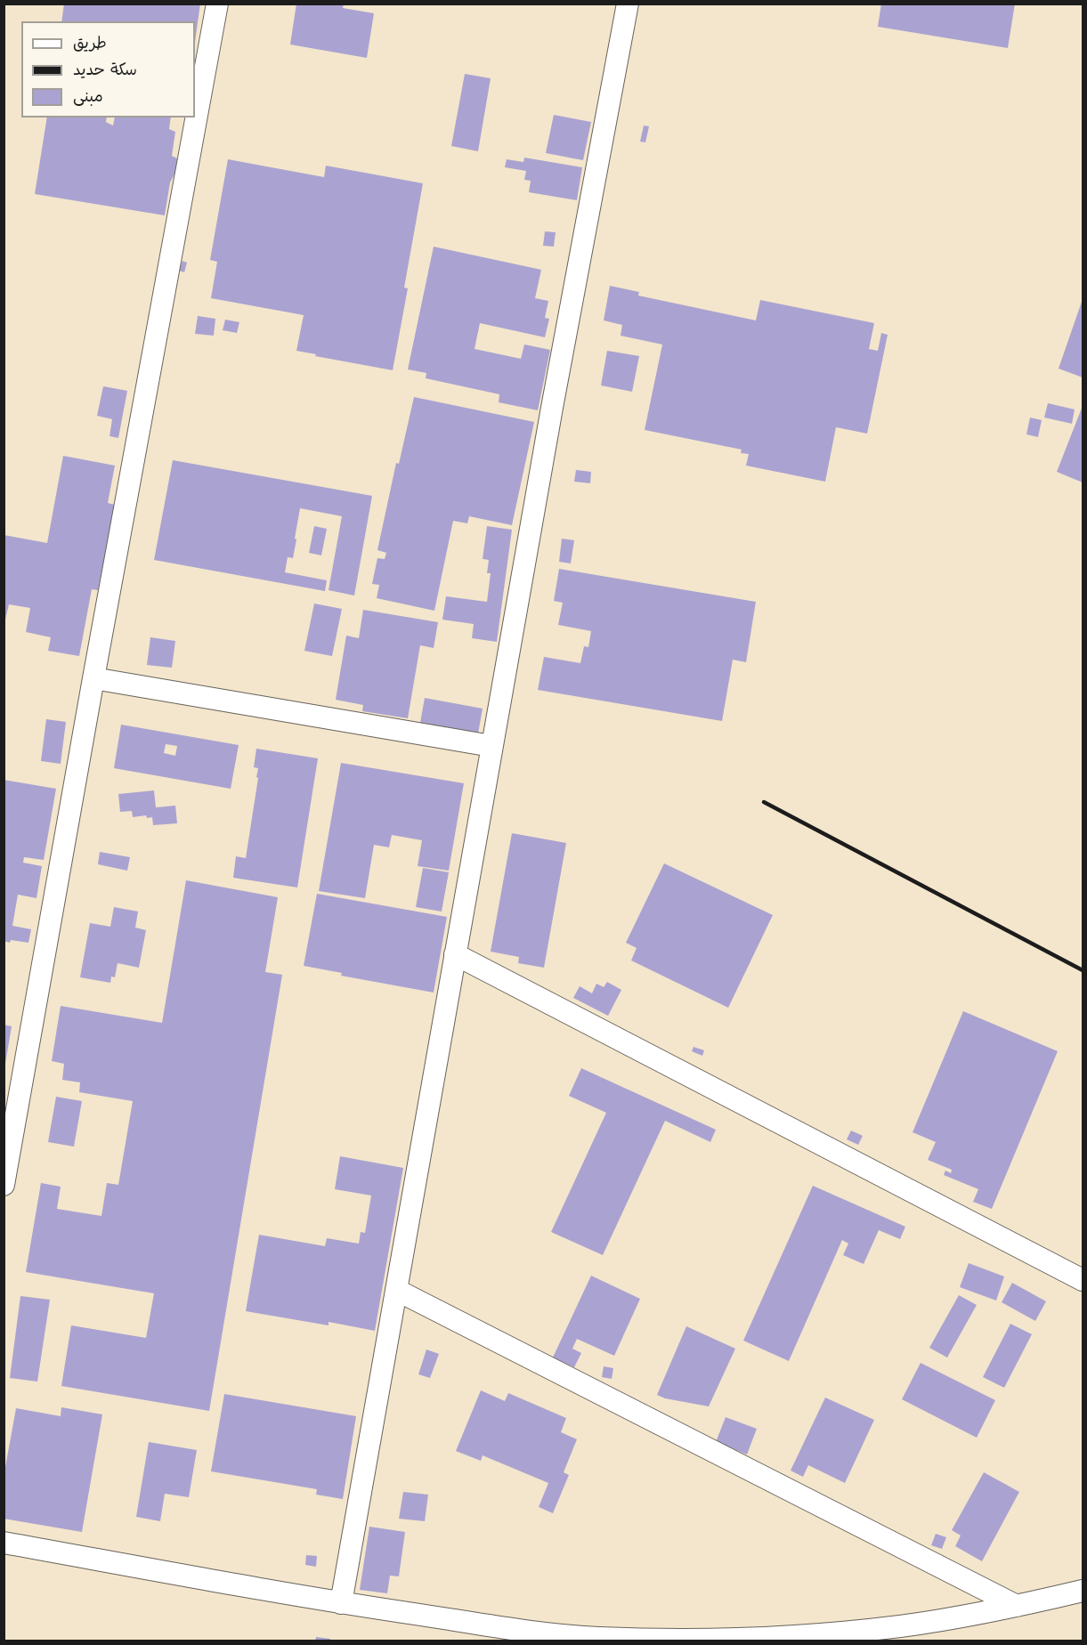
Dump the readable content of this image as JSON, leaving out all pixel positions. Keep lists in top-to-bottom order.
{
  "legend": ["طريق", "سكة حديد", "مبنى"]
}
